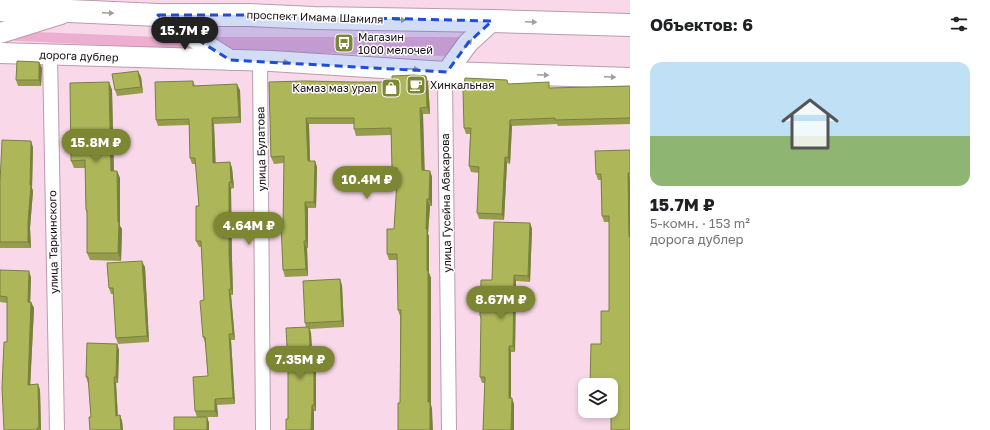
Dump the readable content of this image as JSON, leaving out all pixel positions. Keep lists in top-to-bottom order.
{
  "streets": {
    "main road": ["проспект Имама Шамиля", "дорога дублер"],
    "street": ["улица Булатова", "улица Гусейна Абакарова", "улица Таркинского"]
  },
  "crossings": [
    ["дорога дублер", "улица Таркинского"]
  ],
  "places": {
    "bus stop": ["Магазин 1000 мелочей"],
    "cafe": ["Хинкальная"],
    "shop": ["Камаз маз урал"]
  },
  "page": {
    "heading": "Объектов: 6",
    "price": [
      "15.7M ₽",
      "15.8M ₽",
      "10.4M ₽",
      "4.64M ₽",
      "8.67M ₽",
      "7.35M ₽"
    ],
    "list": [
      {
        "name": "15.7M ₽",
        "note": "5-комн. · 153 m² · дорога дублер"
      }
    ]
  }
}
